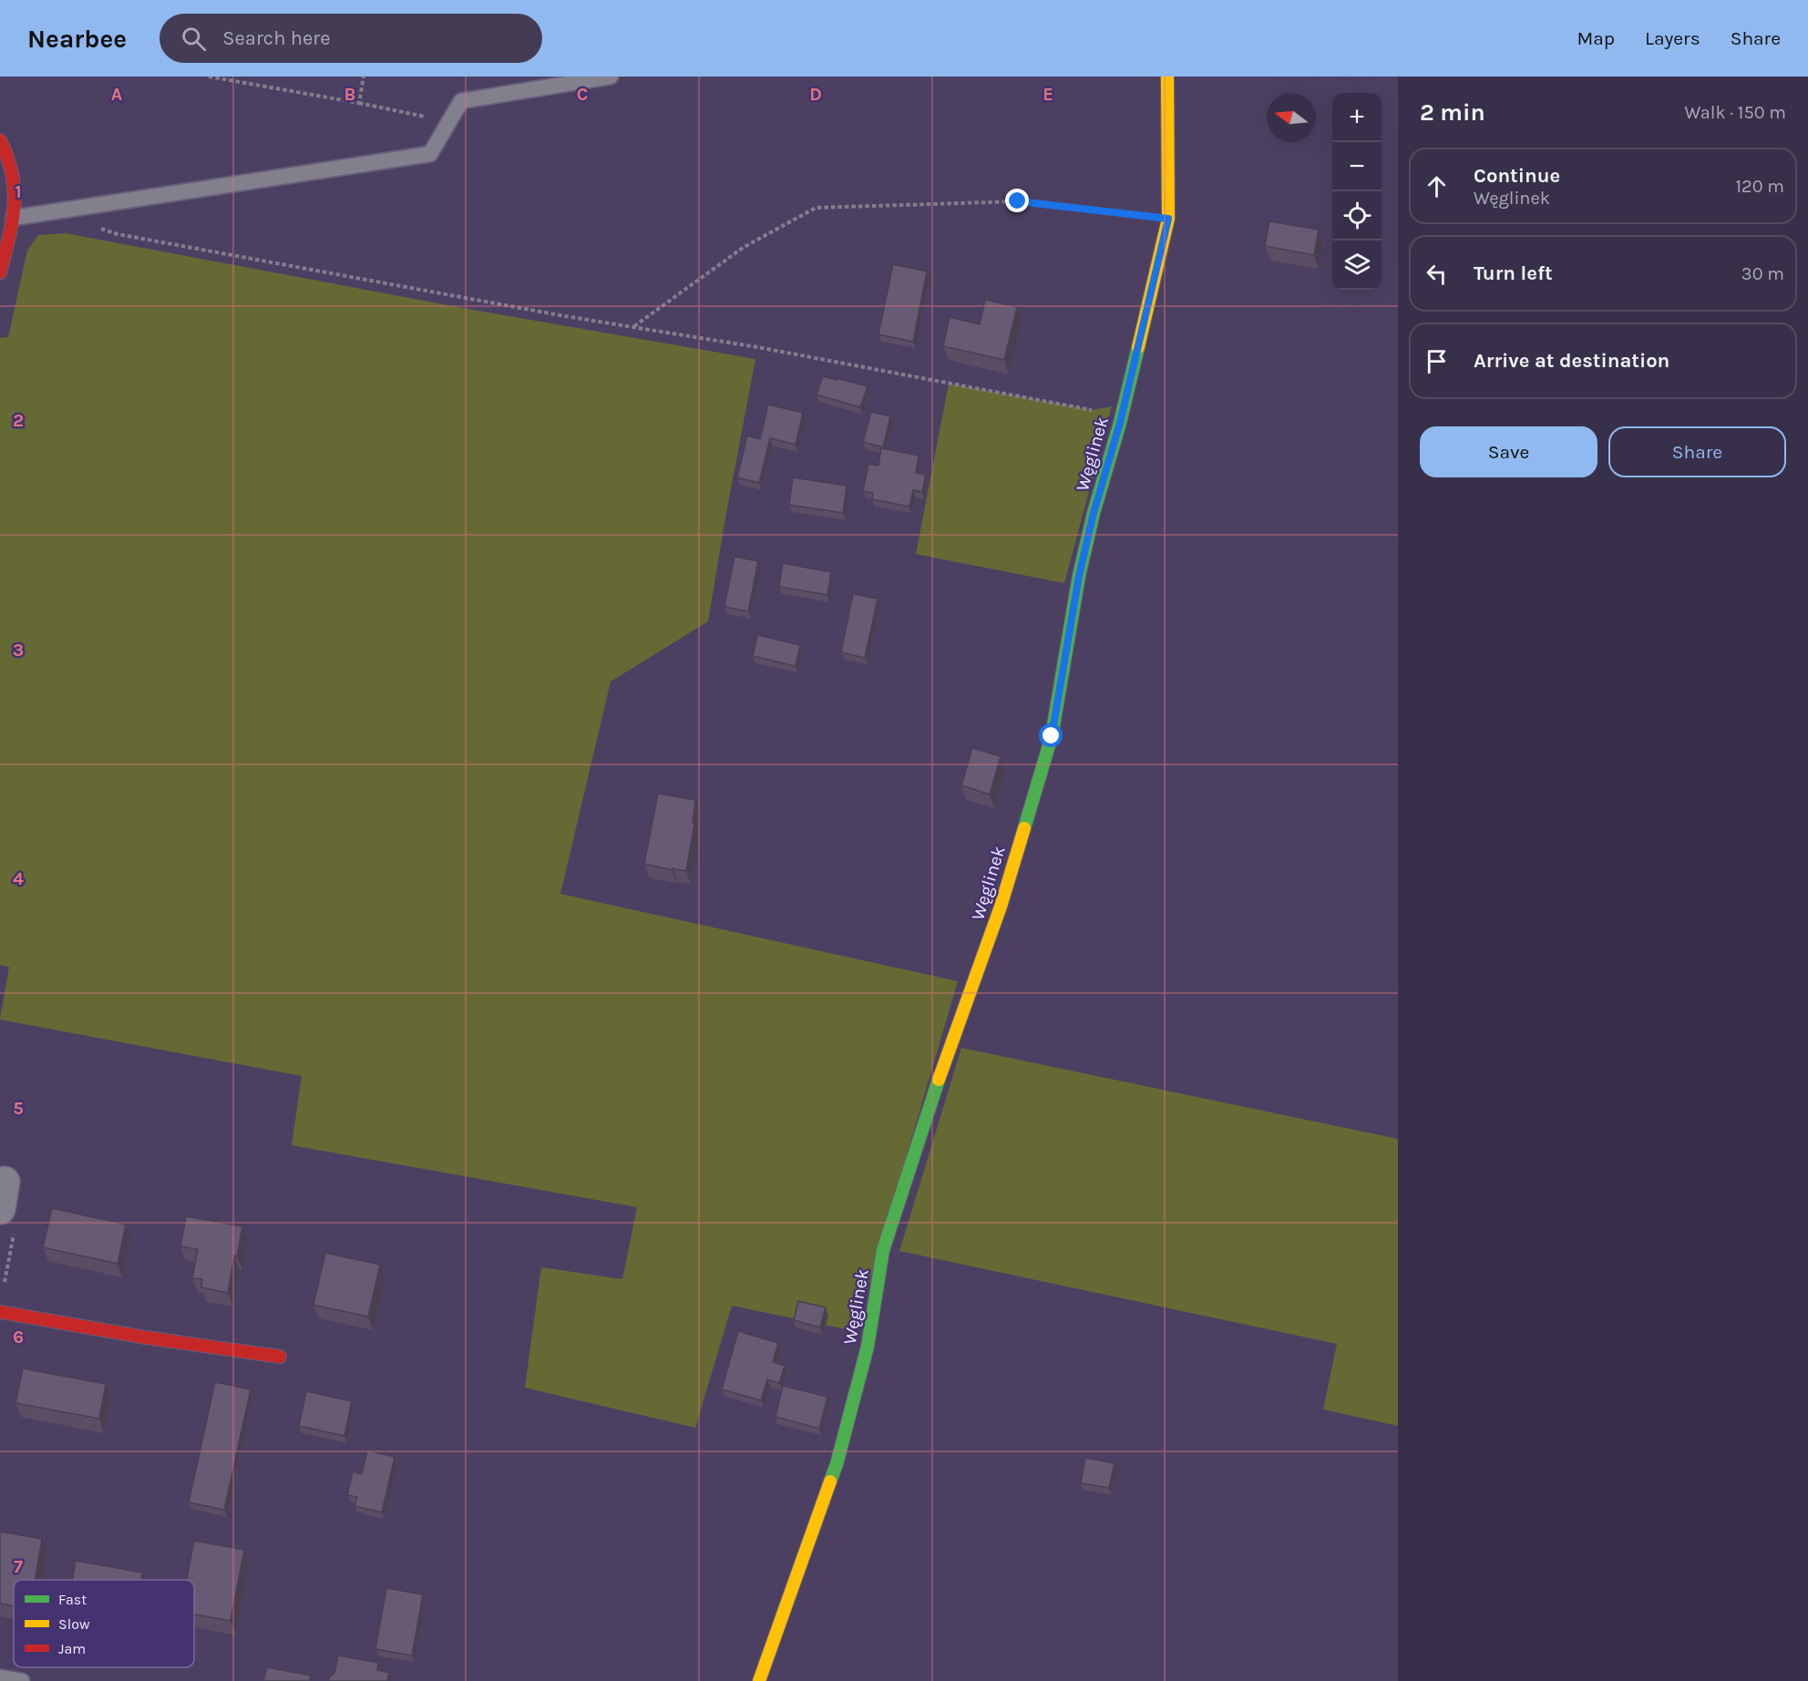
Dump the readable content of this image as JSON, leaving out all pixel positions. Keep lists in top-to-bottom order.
{
  "streets": {
    "street": ["Węglinek"]
  },
  "legend": ["Fast", "Slow", "Jam"],
  "north": "left",
  "page": {
    "header": "Nearbee",
    "search": "Search here",
    "nav": ["Map", "Layers", "Share"],
    "heading": ["2 min", "Walk · 150 m"],
    "map_buttons": ["+", "−"],
    "list": [
      ["Continue", "Węglinek", "120 m"],
      ["Turn left", "30 m"],
      "Arrive at destination"
    ],
    "buttons": ["Save", "Share"]
  },
  "grid": {
    "columns": [
      "A",
      "B",
      "C",
      "D",
      "E"
    ],
    "rows": [
      "1",
      "2",
      "3",
      "4",
      "5",
      "6",
      "7"
    ]
  }
}
